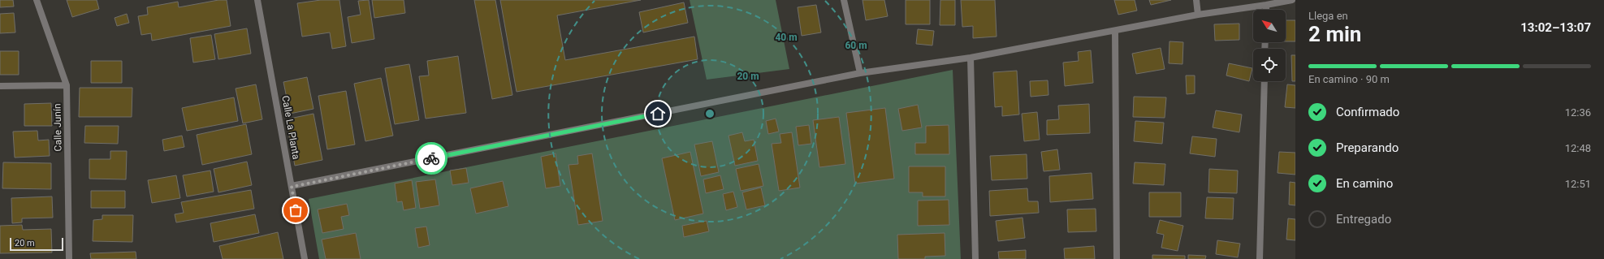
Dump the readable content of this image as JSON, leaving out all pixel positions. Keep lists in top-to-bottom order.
{
  "streets": {
    "street": ["Calle Junín", "Calle La Planta"]
  },
  "scale_bar": "20 m",
  "north": "top left",
  "page": {
    "heading": ["2 min", "Llega en", "13:02–13:07"],
    "bar": "En camino · 90 m",
    "list": [
      ["Confirmado", "12:36"],
      ["Preparando", "12:48"],
      ["En camino", "12:51"],
      "Entregado"
    ],
    "scale": "20 m"
  },
  "rings": ["40 m", "60 m", "20 m"]
}
